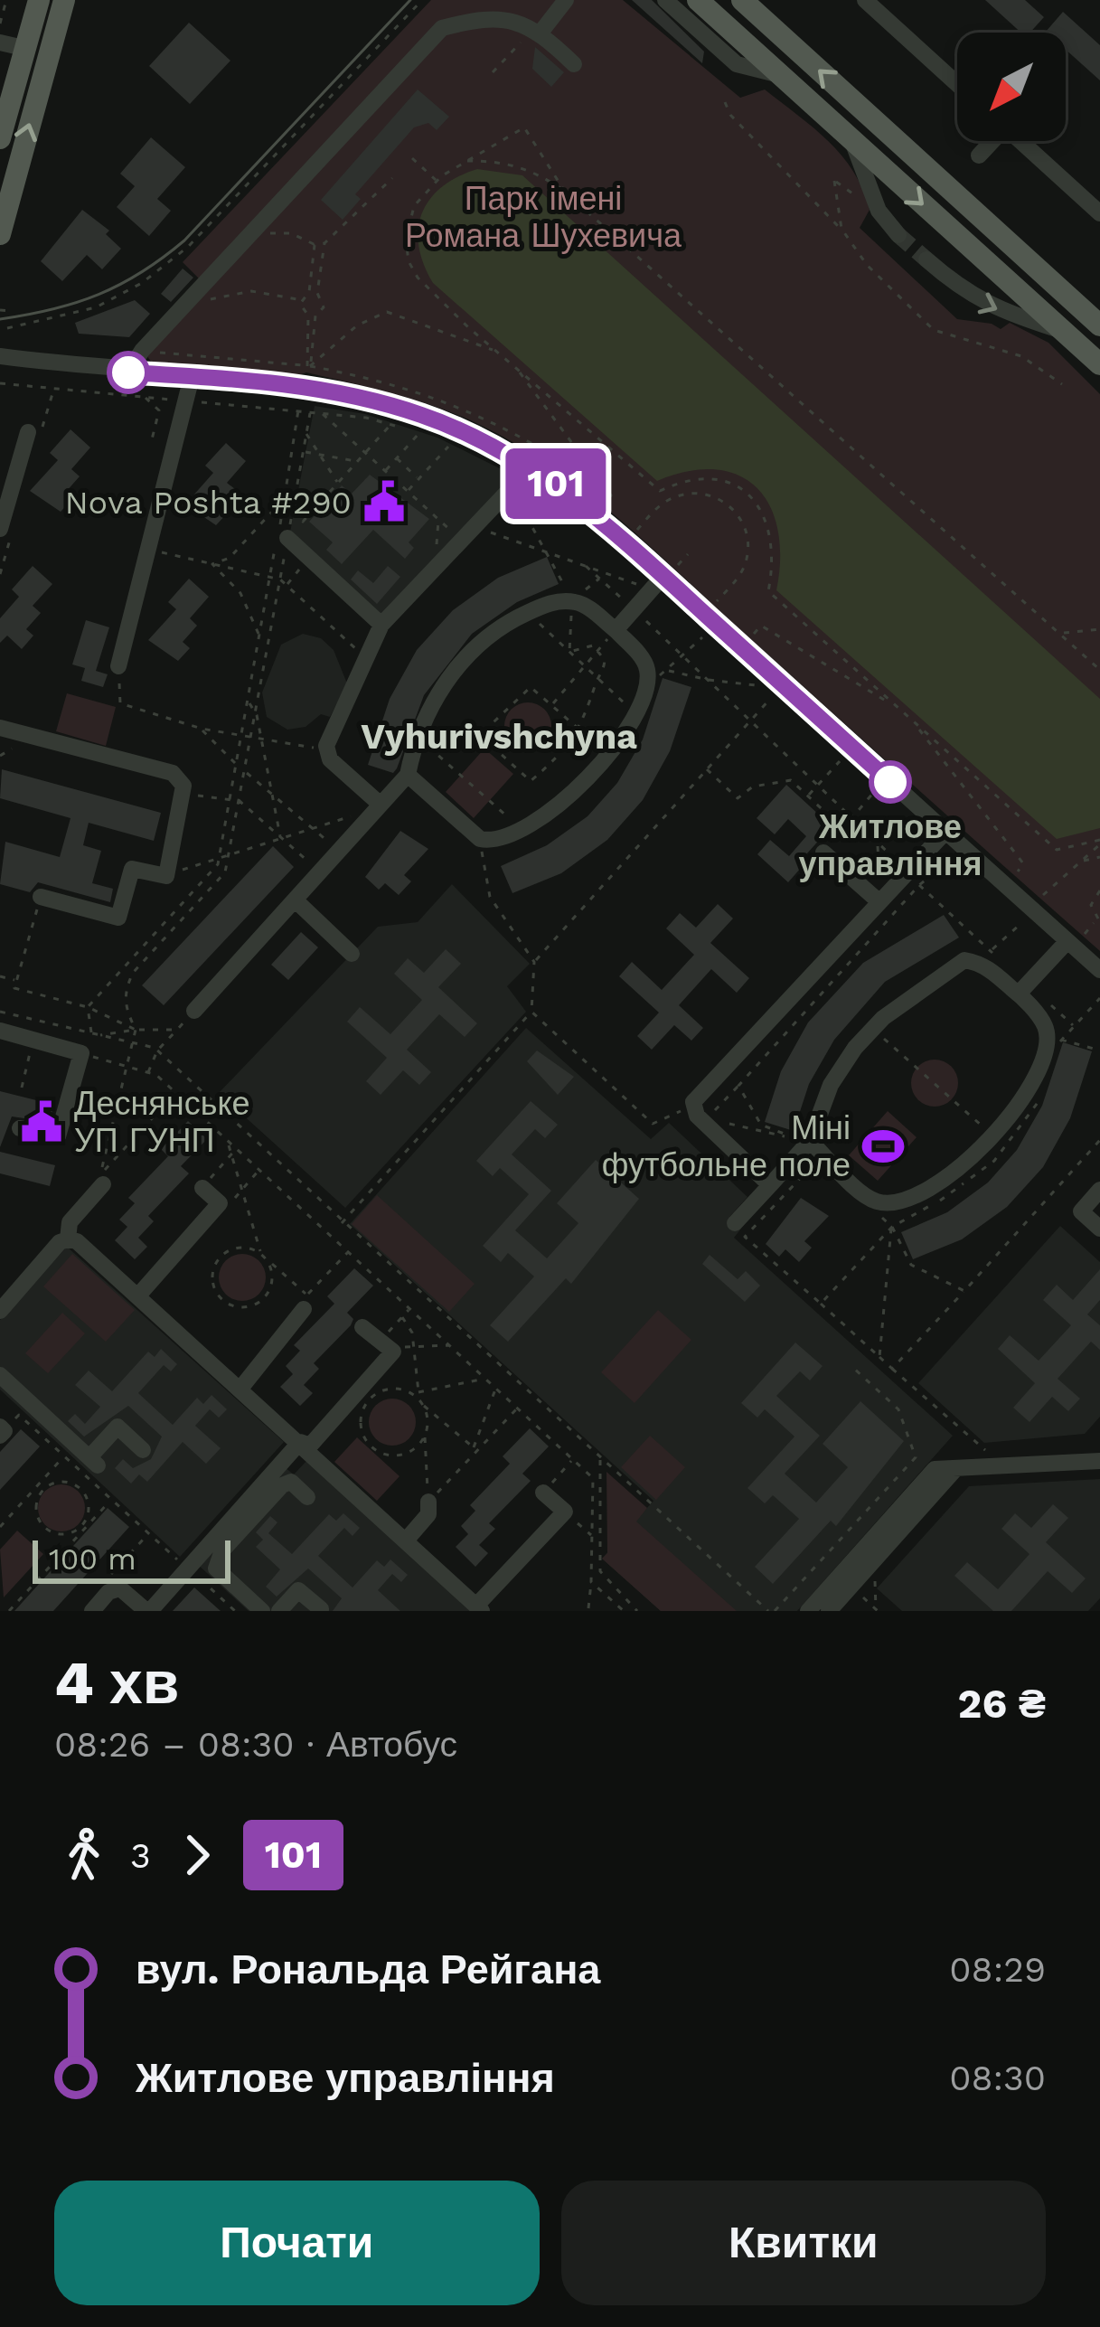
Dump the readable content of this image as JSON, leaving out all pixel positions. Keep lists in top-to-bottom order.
{
  "districts": ["Vyhurivshchyna"],
  "parks": ["Парк імені Романа Шухевича"],
  "places": {
    "public building": ["Nova Poshta #290", "Деснянське УП ГУНП"],
    "other": ["Житлове управління"],
    "sports": ["Міні футбольне поле"]
  },
  "lines": ["bus line 101"],
  "scale_bar": "100 m",
  "north": "bottom left",
  "page": {
    "on_map": "101",
    "scale": "100 m",
    "heading": ["4 хв", "08:26 – 08:30 · Автобус", "26 ₴"],
    "legs": ["3", "101"],
    "list": [
      {
        "name": "вул. Рональда Рейгана",
        "value": "08:29"
      },
      {
        "name": "Житлове управління",
        "value": "08:30"
      }
    ],
    "buttons": ["Почати", "Квитки"]
  }
}
